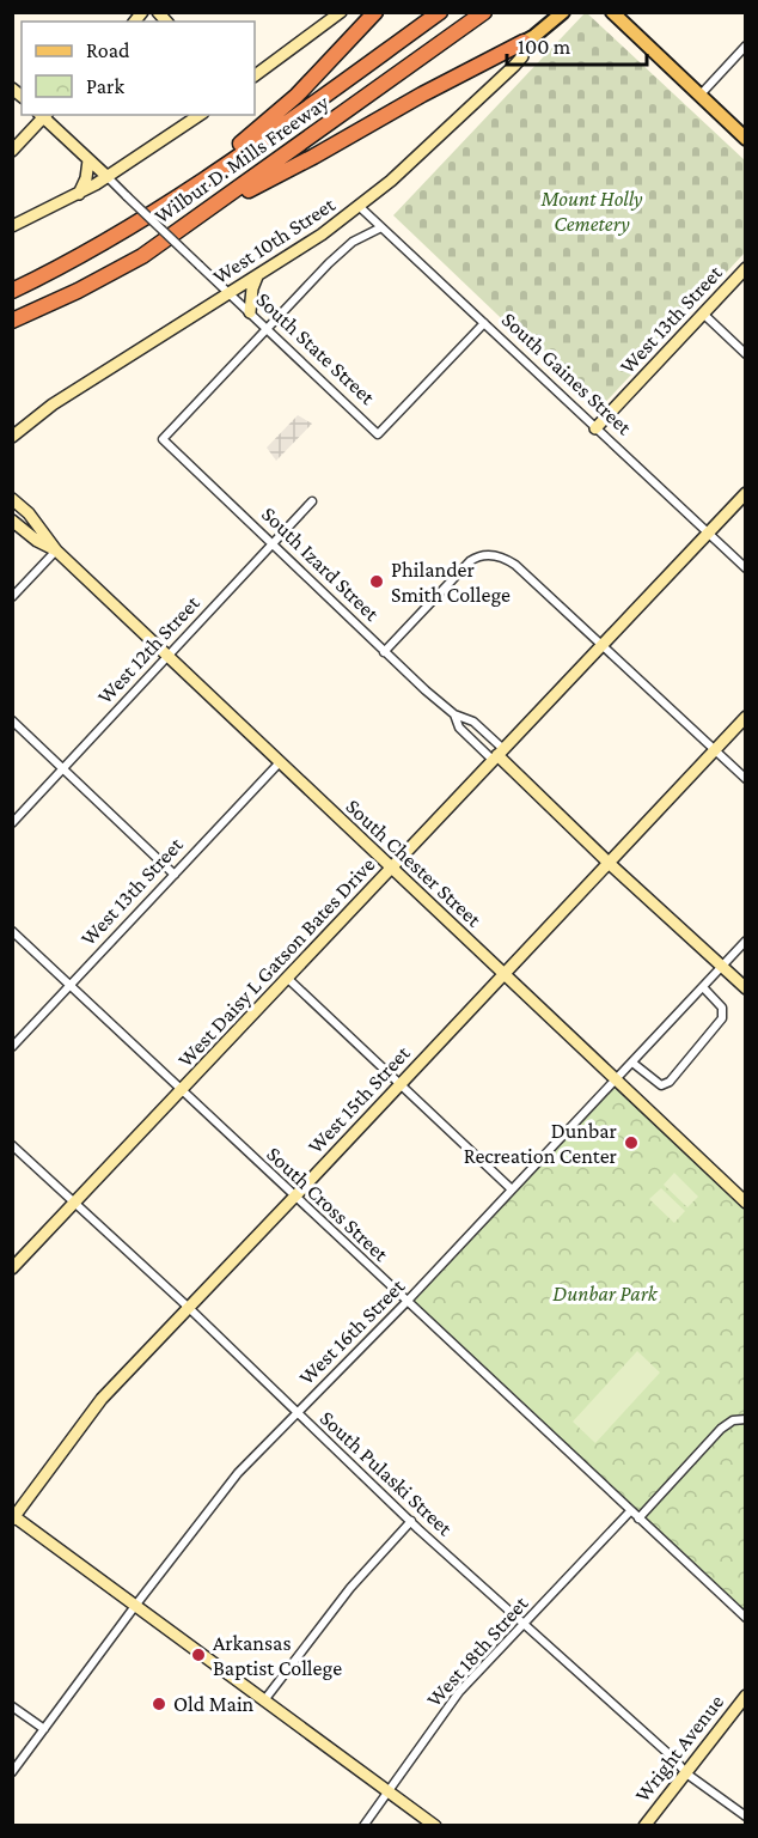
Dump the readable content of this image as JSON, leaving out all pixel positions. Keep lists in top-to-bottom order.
{
  "streets": {
    "highway": ["Wilbur D. Mills Freeway"],
    "main road": [
      "West 10th Street",
      "West 13th Street",
      "South State Street",
      "South Izard Street",
      "South Chester Street",
      "West Daisy L Gatson Bates Drive",
      "West 15th Street",
      "Wright Avenue"
    ],
    "street": [
      "South Gaines Street",
      "West 12th Street",
      "South Cross Street",
      "West 16th Street",
      "South Pulaski Street",
      "West 18th Street"
    ]
  },
  "crossings": [
    ["West 10th Street", "South State Street"],
    ["West 10th Street", "South Gaines Street"],
    ["West 13th Street", "South Gaines Street"],
    ["West 13th Street", "South Chester Street"],
    ["West 13th Street", "South Cross Street"],
    ["South State Street", "South Gaines Street"],
    ["South State Street", "South Izard Street"],
    ["South Gaines Street", "West Daisy L Gatson Bates Drive"],
    ["South Izard Street", "West 12th Street"],
    ["South Izard Street", "West Daisy L Gatson Bates Drive"],
    ["South Izard Street", "West 15th Street"],
    ["South Izard Street", "West 16th Street"],
    ["West 12th Street", "South Chester Street"],
    ["South Chester Street", "West Daisy L Gatson Bates Drive"],
    ["South Chester Street", "West 15th Street"],
    ["South Chester Street", "West 16th Street"],
    ["West Daisy L Gatson Bates Drive", "South Cross Street"],
    ["West Daisy L Gatson Bates Drive", "South Pulaski Street"],
    ["West 15th Street", "South Cross Street"],
    ["West 15th Street", "South Pulaski Street"],
    ["South Cross Street", "West 16th Street"],
    ["South Cross Street", "West 18th Street"],
    ["West 16th Street", "South Pulaski Street"],
    ["South Pulaski Street", "West 18th Street"],
    ["South Pulaski Street", "Wright Avenue"]
  ],
  "parks": ["Mount Holly Cemetery", "Dunbar Park"],
  "places": [
    "Philander Smith College",
    "Dunbar Recreation Center",
    "Arkansas Baptist College",
    "Old Main"
  ],
  "legend": ["Road", "Park"],
  "scale_bar": "100 m"
}
